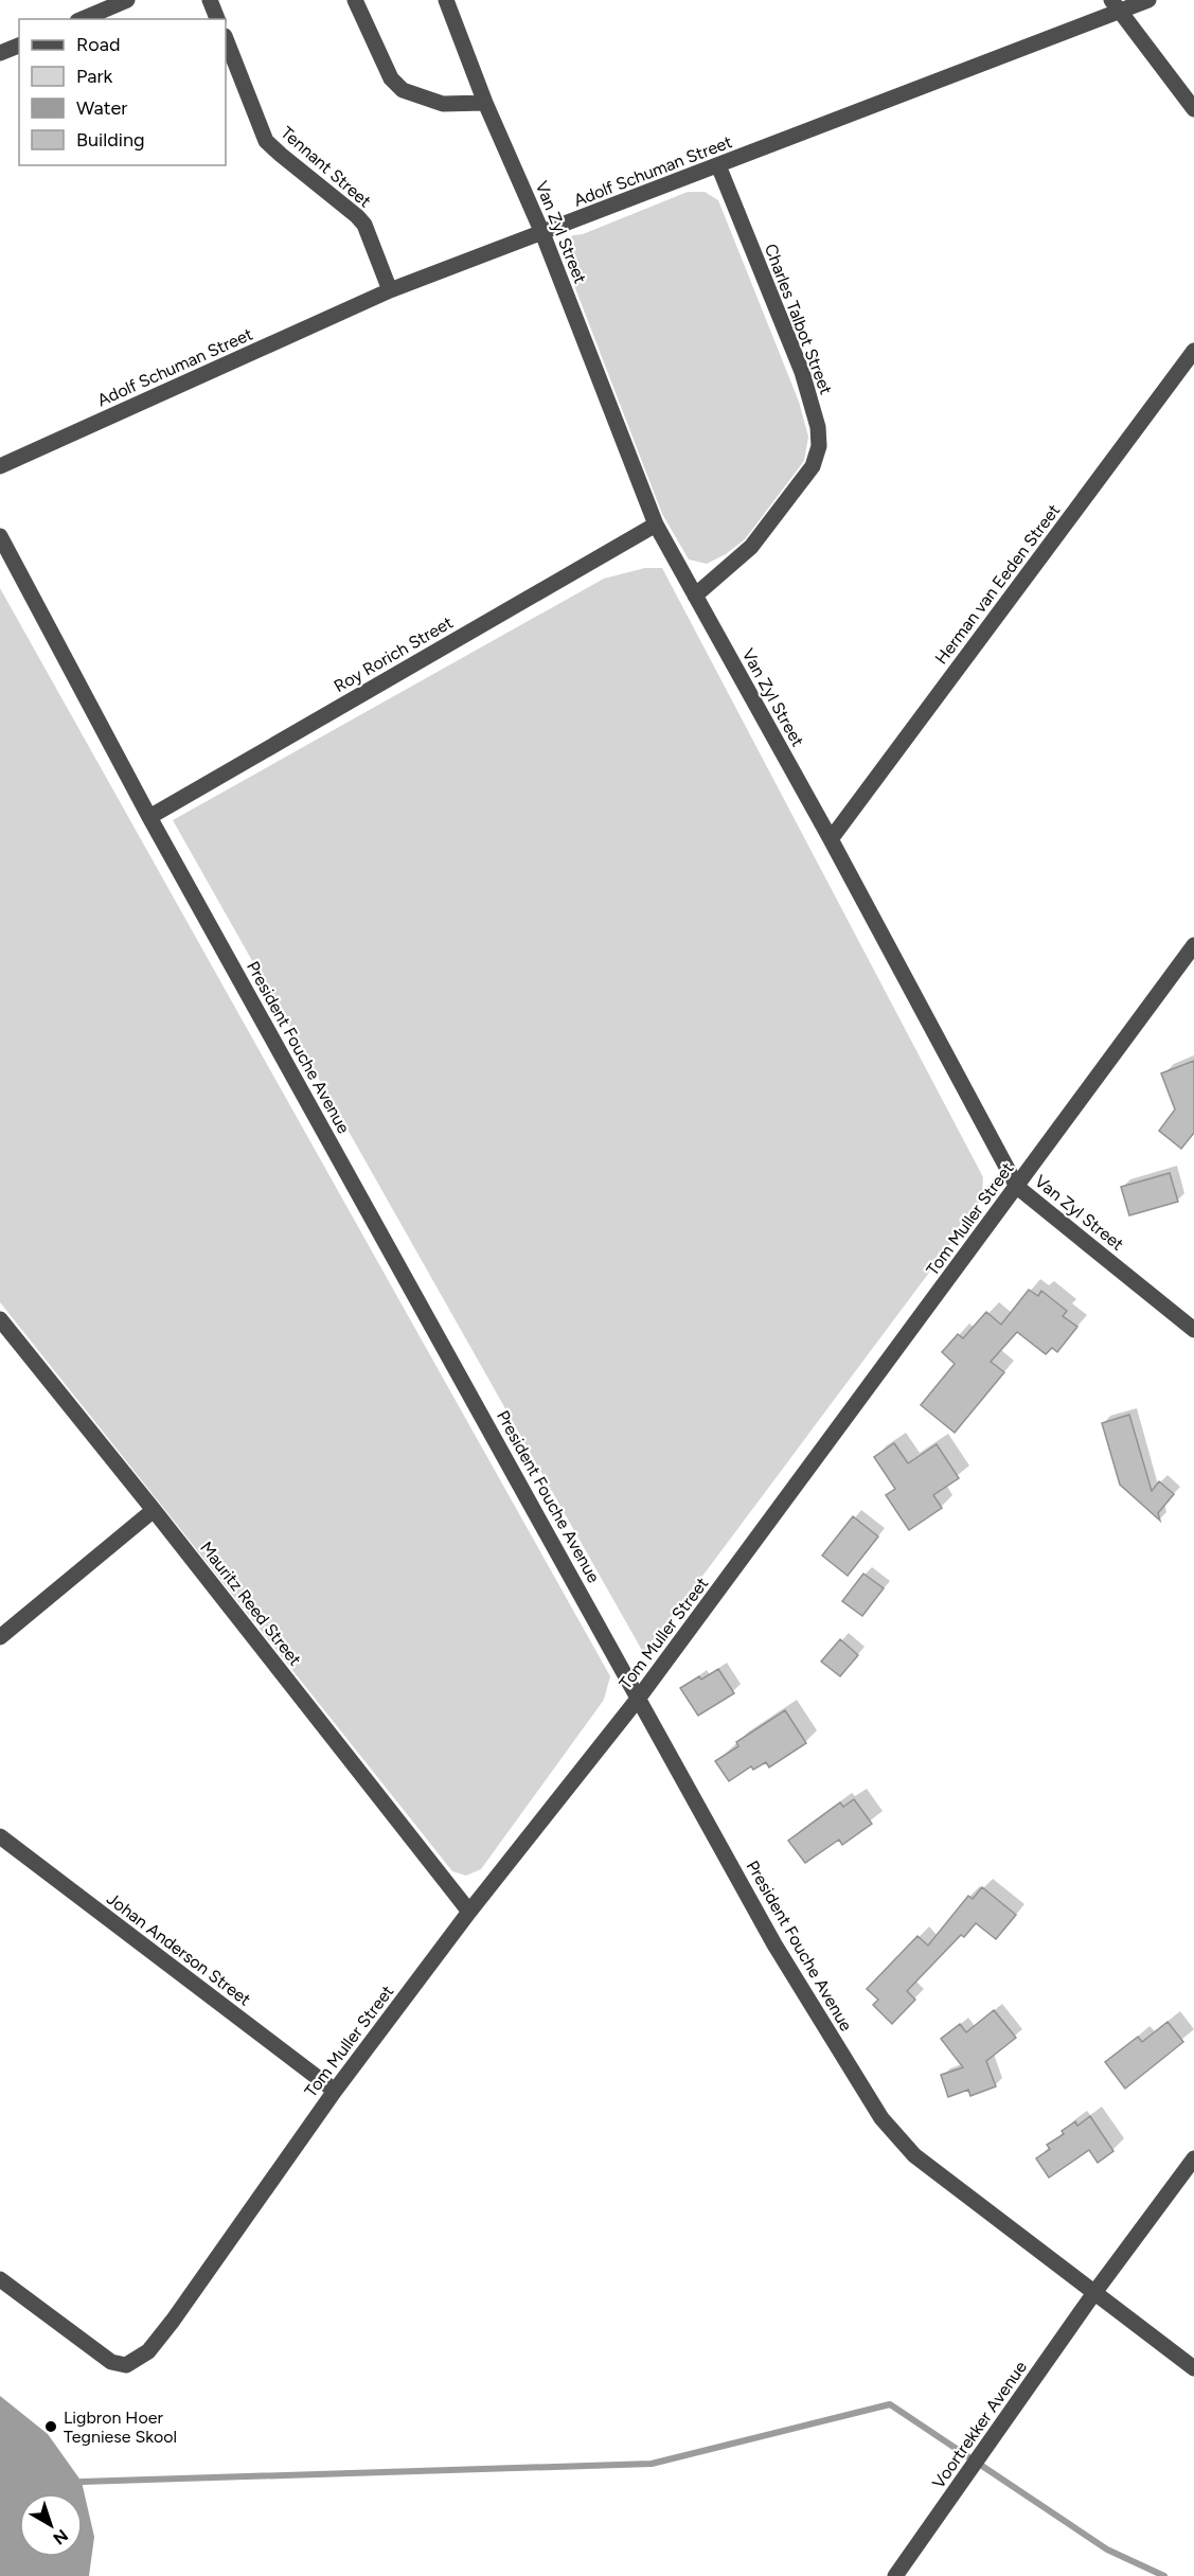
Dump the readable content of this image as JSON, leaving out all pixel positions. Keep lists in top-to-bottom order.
{
  "streets": {
    "street": [
      "Tennant Street",
      "Adolf Schuman Street",
      "Van Zyl Street",
      "Charles Talbot Street",
      "Herman van Eeden Street",
      "Roy Rorich Street",
      "President Fouche Avenue",
      "Tom Muller Street",
      "Mauritz Reed Street",
      "Johan Anderson Street",
      "Voortrekker Avenue"
    ]
  },
  "crossings": [
    ["Tennant Street", "Adolf Schuman Street"],
    ["Adolf Schuman Street", "Van Zyl Street"],
    ["Adolf Schuman Street", "Charles Talbot Street"],
    ["Van Zyl Street", "Charles Talbot Street"],
    ["Van Zyl Street", "Herman van Eeden Street"],
    ["Van Zyl Street", "Roy Rorich Street"],
    ["Van Zyl Street", "Tom Muller Street"],
    ["Roy Rorich Street", "President Fouche Avenue"],
    ["President Fouche Avenue", "Tom Muller Street"],
    ["President Fouche Avenue", "Voortrekker Avenue"],
    ["Tom Muller Street", "Mauritz Reed Street"],
    ["Tom Muller Street", "Johan Anderson Street"]
  ],
  "places": ["Ligbron Hoer Tegniese Skool"],
  "legend": [
    "Road",
    "Park",
    "Water",
    "Building"
  ],
  "north": "bottom right"
}
